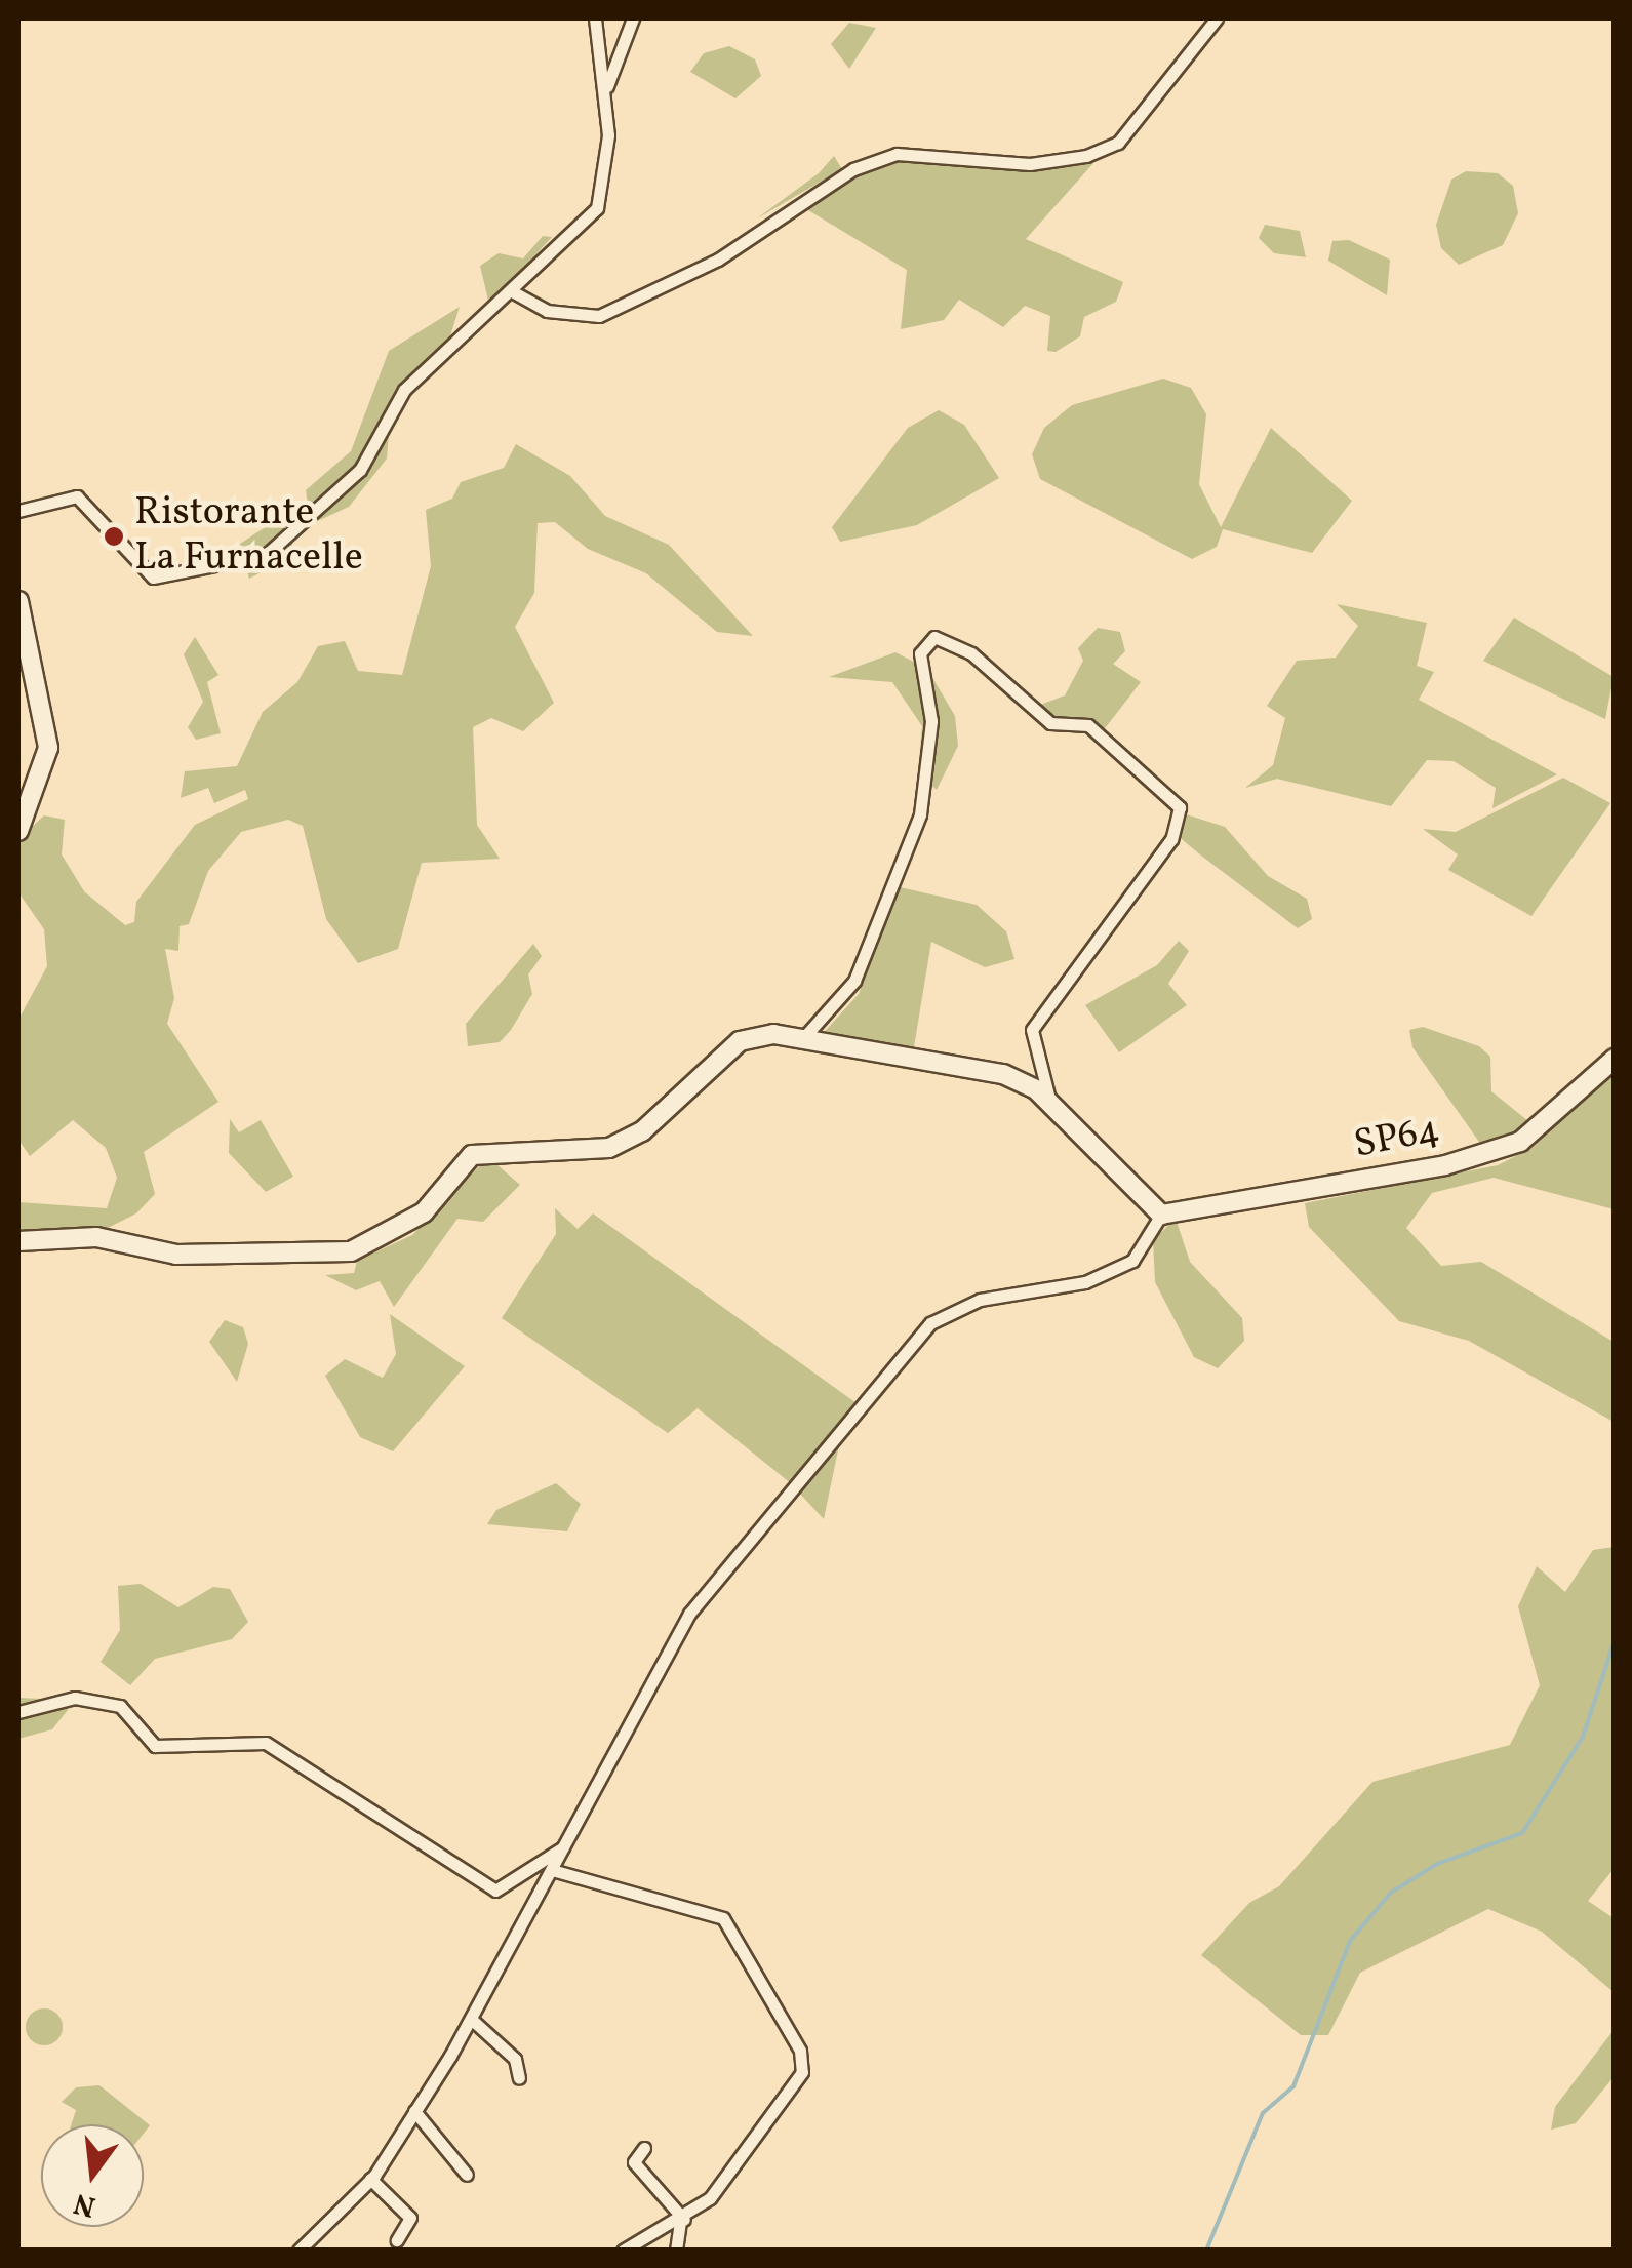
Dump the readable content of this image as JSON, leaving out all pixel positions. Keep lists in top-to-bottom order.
{
  "streets": {
    "street": ["SP64"]
  },
  "places": ["Ristorante La Furnacelle"],
  "north": "bottom"
}
